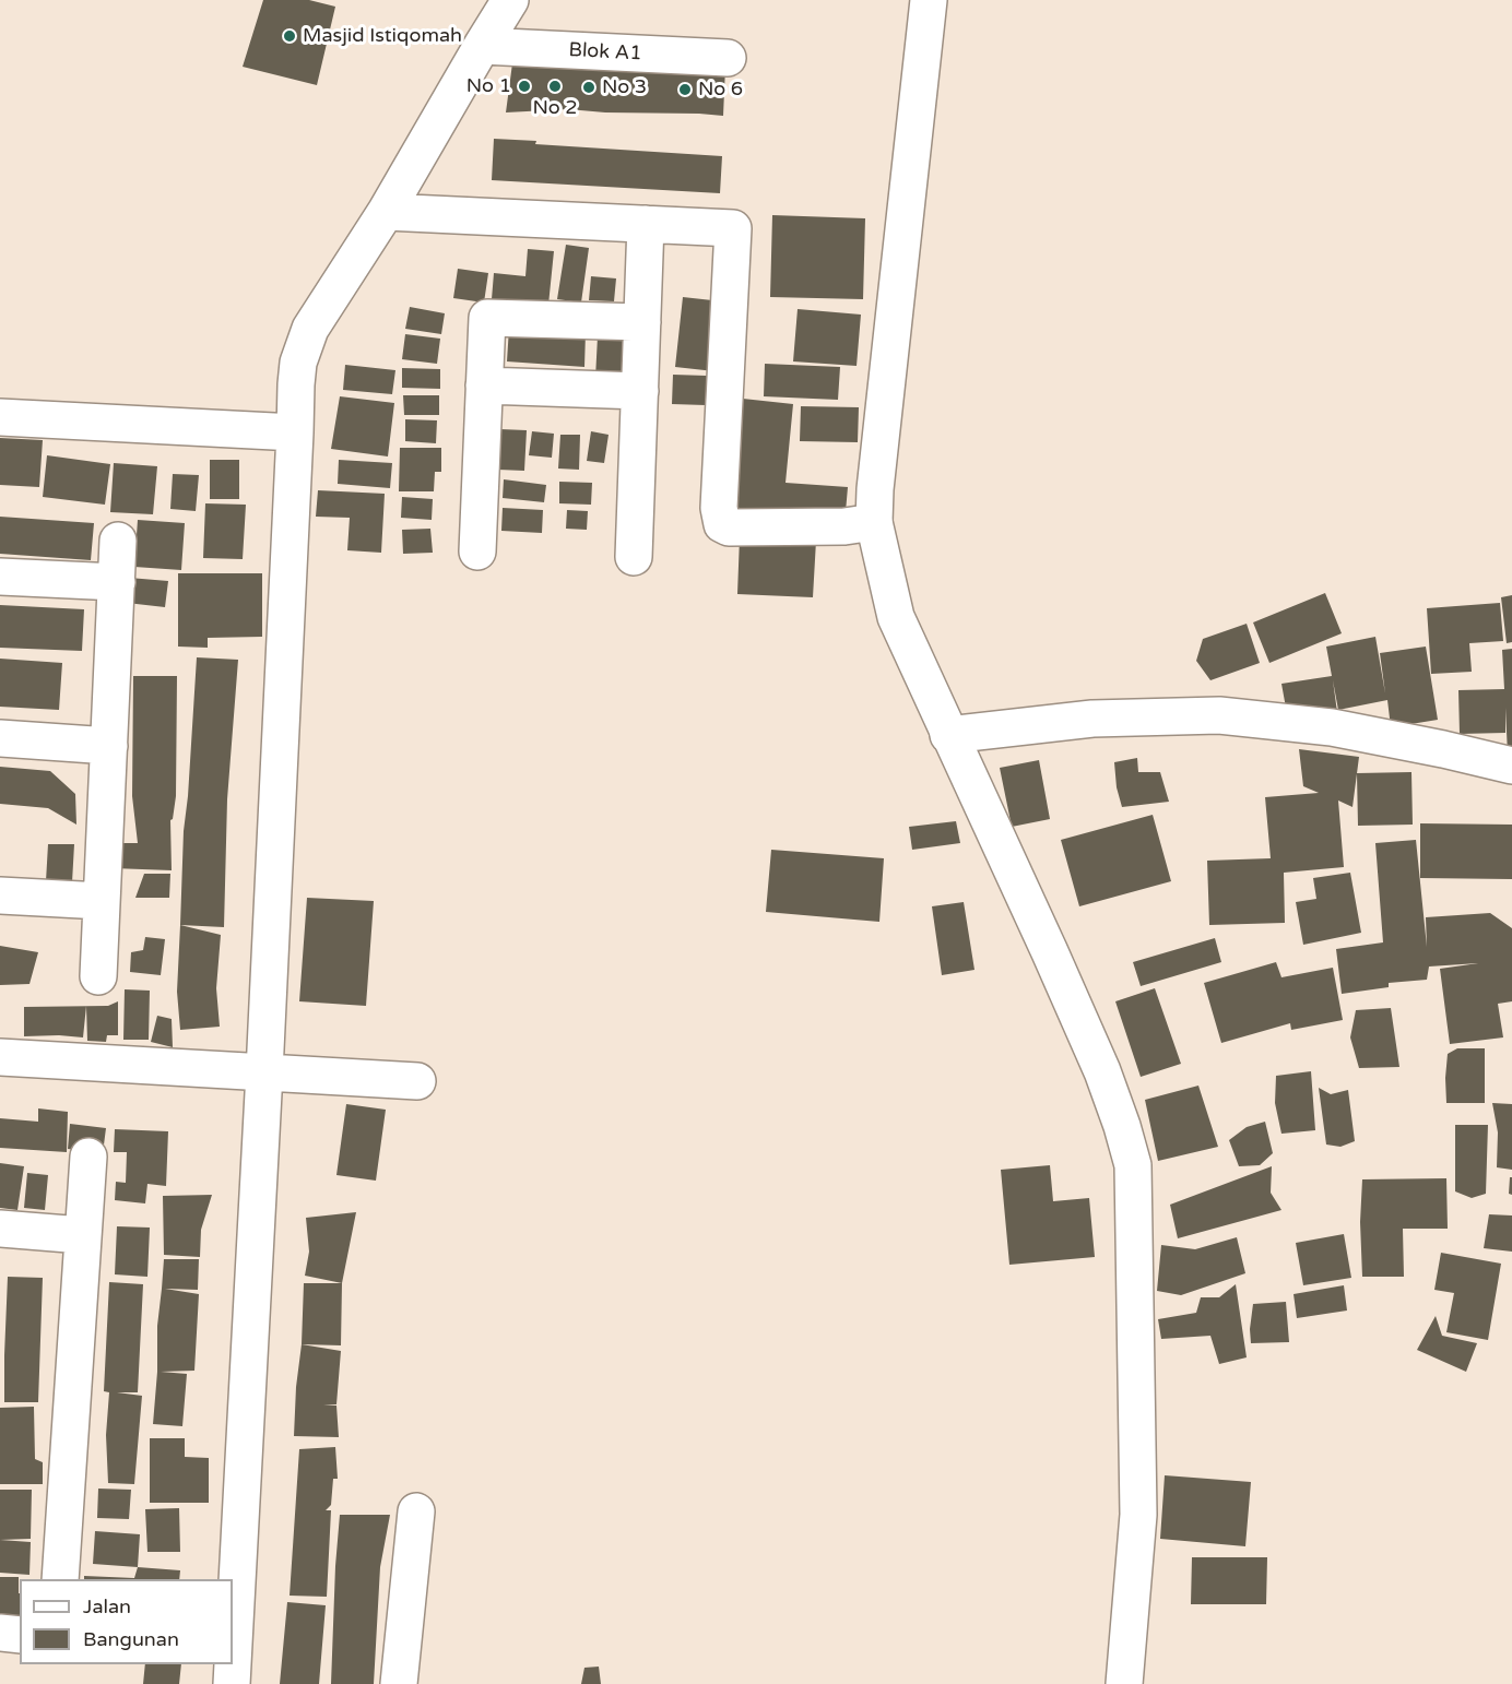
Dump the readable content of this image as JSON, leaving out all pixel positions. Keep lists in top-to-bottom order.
{
  "streets": {
    "street": ["Blok A1"]
  },
  "places": [
    "Masjid Istiqomah",
    "No 1",
    "No 2",
    "No 3",
    "No 6"
  ],
  "legend": ["Jalan", "Bangunan"]
}
